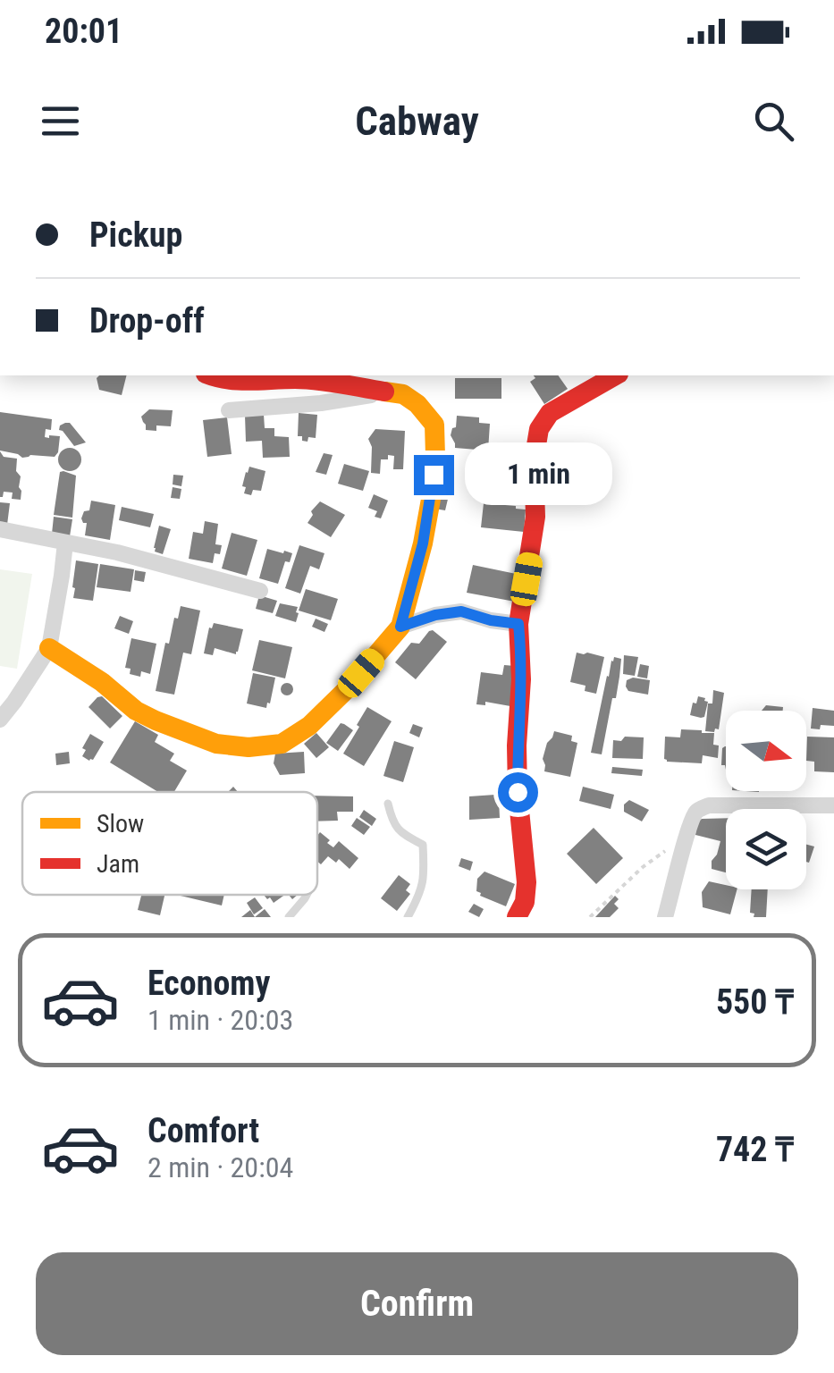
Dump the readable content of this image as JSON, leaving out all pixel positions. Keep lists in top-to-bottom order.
{
  "legend": ["Slow", "Jam"],
  "north": "right",
  "page": {
    "status": "20:01",
    "header": "Cabway",
    "banner": ["Pickup", "Drop-off"],
    "bubble": "1 min",
    "list": [
      {
        "name": "Economy",
        "note": "1 min · 20:03",
        "value": "550 ₸"
      },
      {
        "name": "Comfort",
        "note": "2 min · 20:04",
        "value": "742 ₸"
      }
    ],
    "buttons": "Confirm"
  }
}
